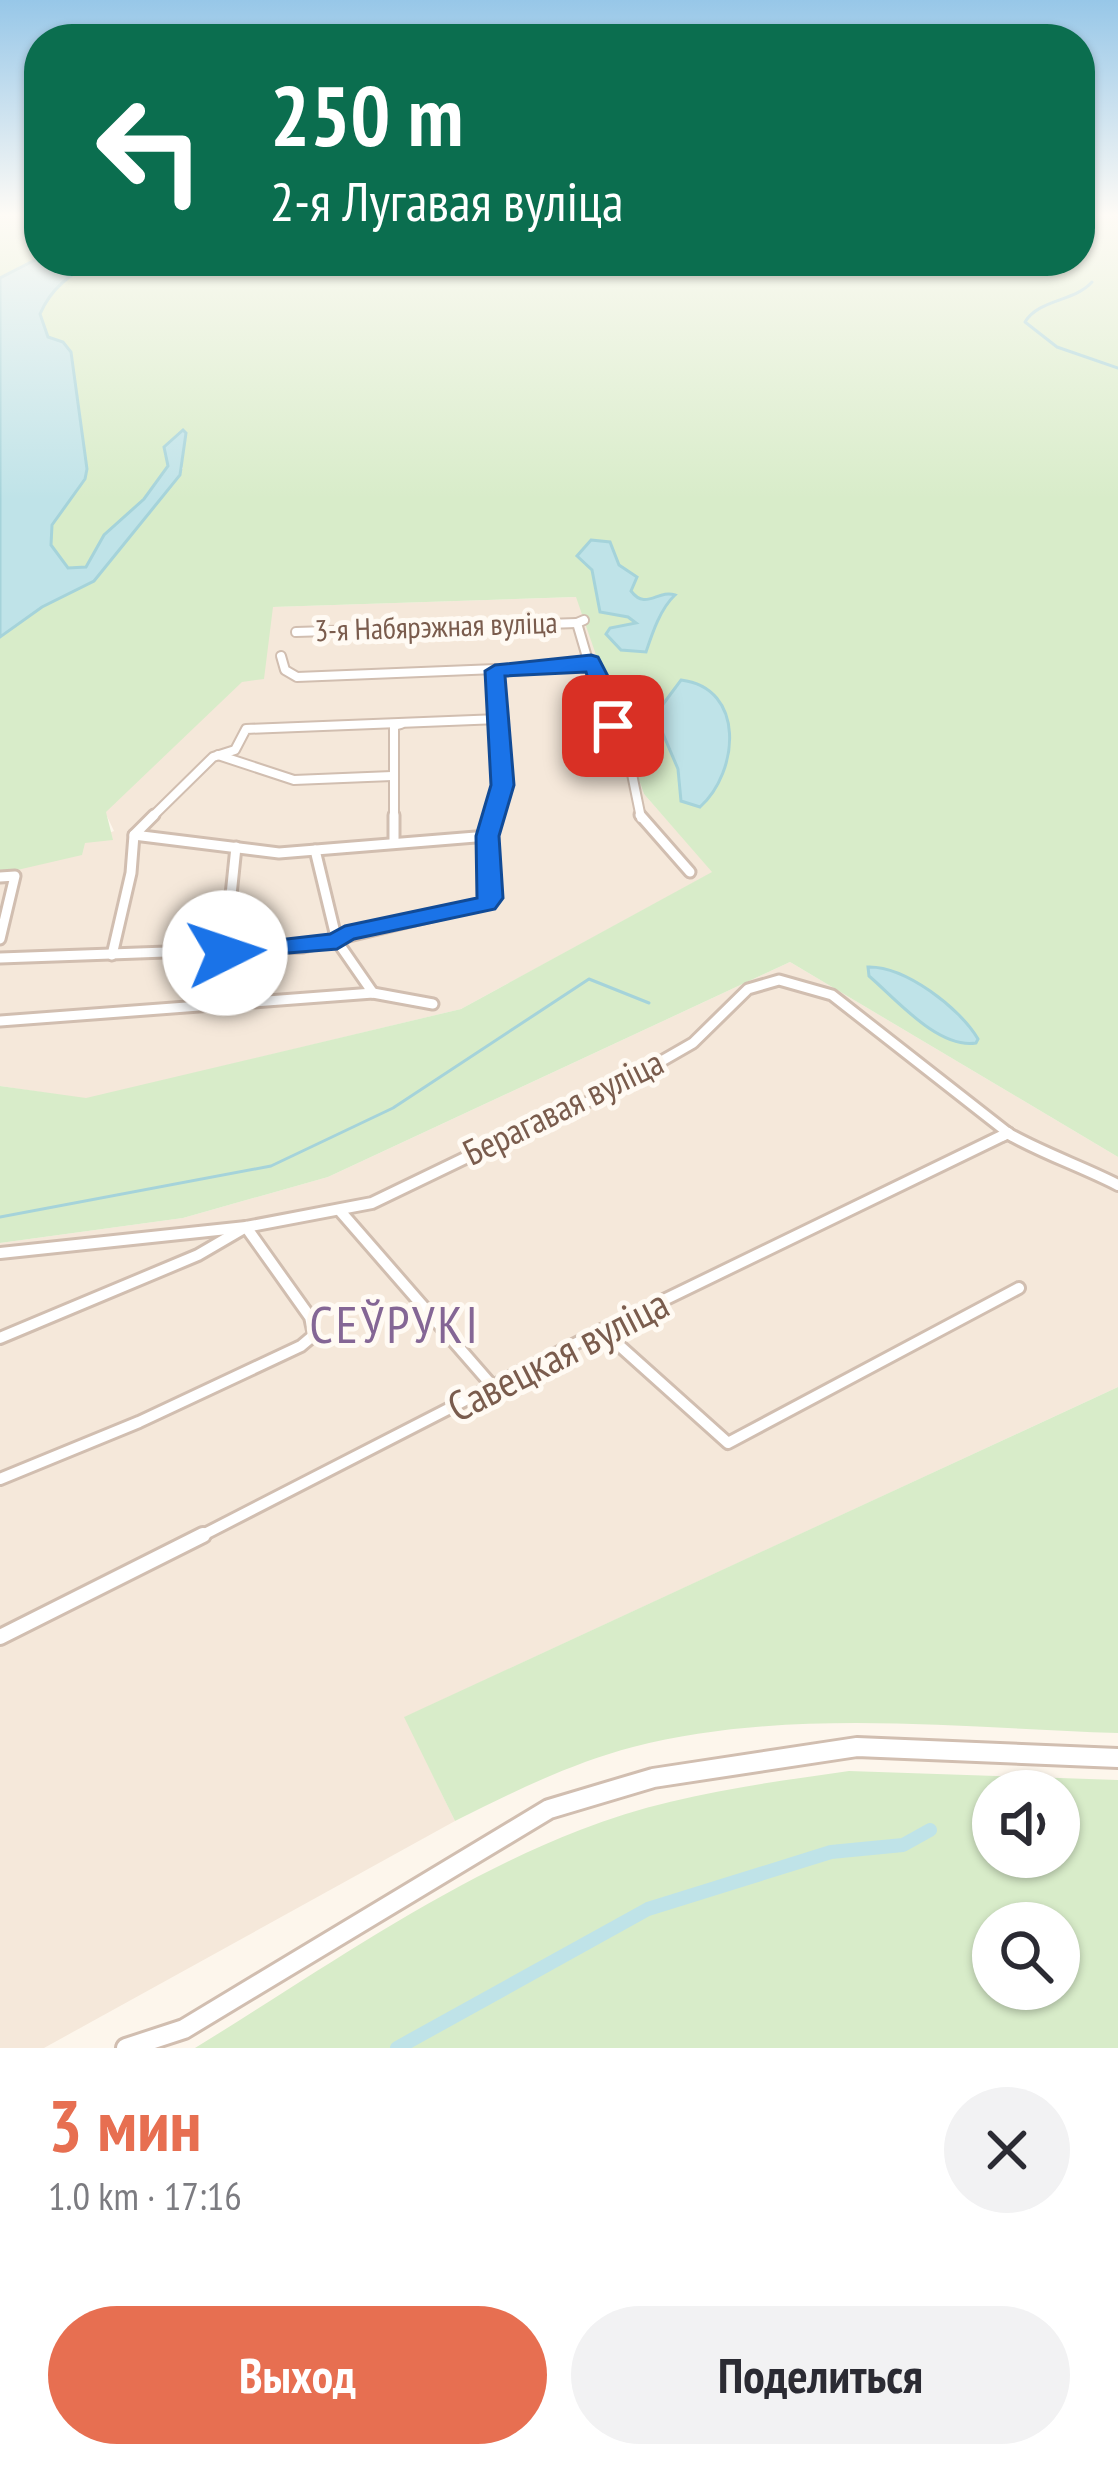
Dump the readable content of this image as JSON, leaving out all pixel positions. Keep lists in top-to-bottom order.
{
  "streets": {
    "street": ["3-я Набярэжная вуліца", "Берагавая вуліца", "Савецкая вуліца"]
  },
  "crossings": [
    ["Берагавая вуліца", "Савецкая вуліца"]
  ],
  "districts": ["СЕЎРУКІ"],
  "page": {
    "turn": ["250 m", "2-я Лугавая вуліца"],
    "heading": ["3 мин", "1.0 km · 17:16"],
    "buttons": ["Выход", "Поделиться"]
  }
}
